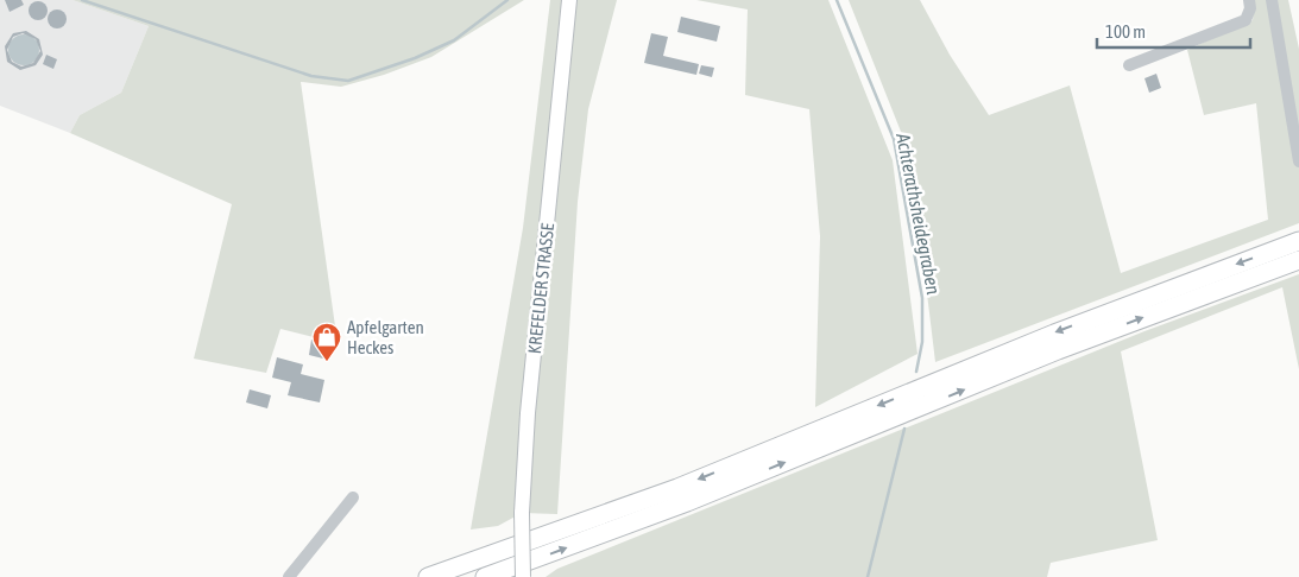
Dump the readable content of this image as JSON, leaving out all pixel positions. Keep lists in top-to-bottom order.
{
  "streets": {
    "main road": ["KREFELDER STRASSE"]
  },
  "water": ["Achterathsheidegraben"],
  "places": {
    "shop": ["Apfelgarten Heckes"]
  },
  "scale_bar": "100 m"
}
